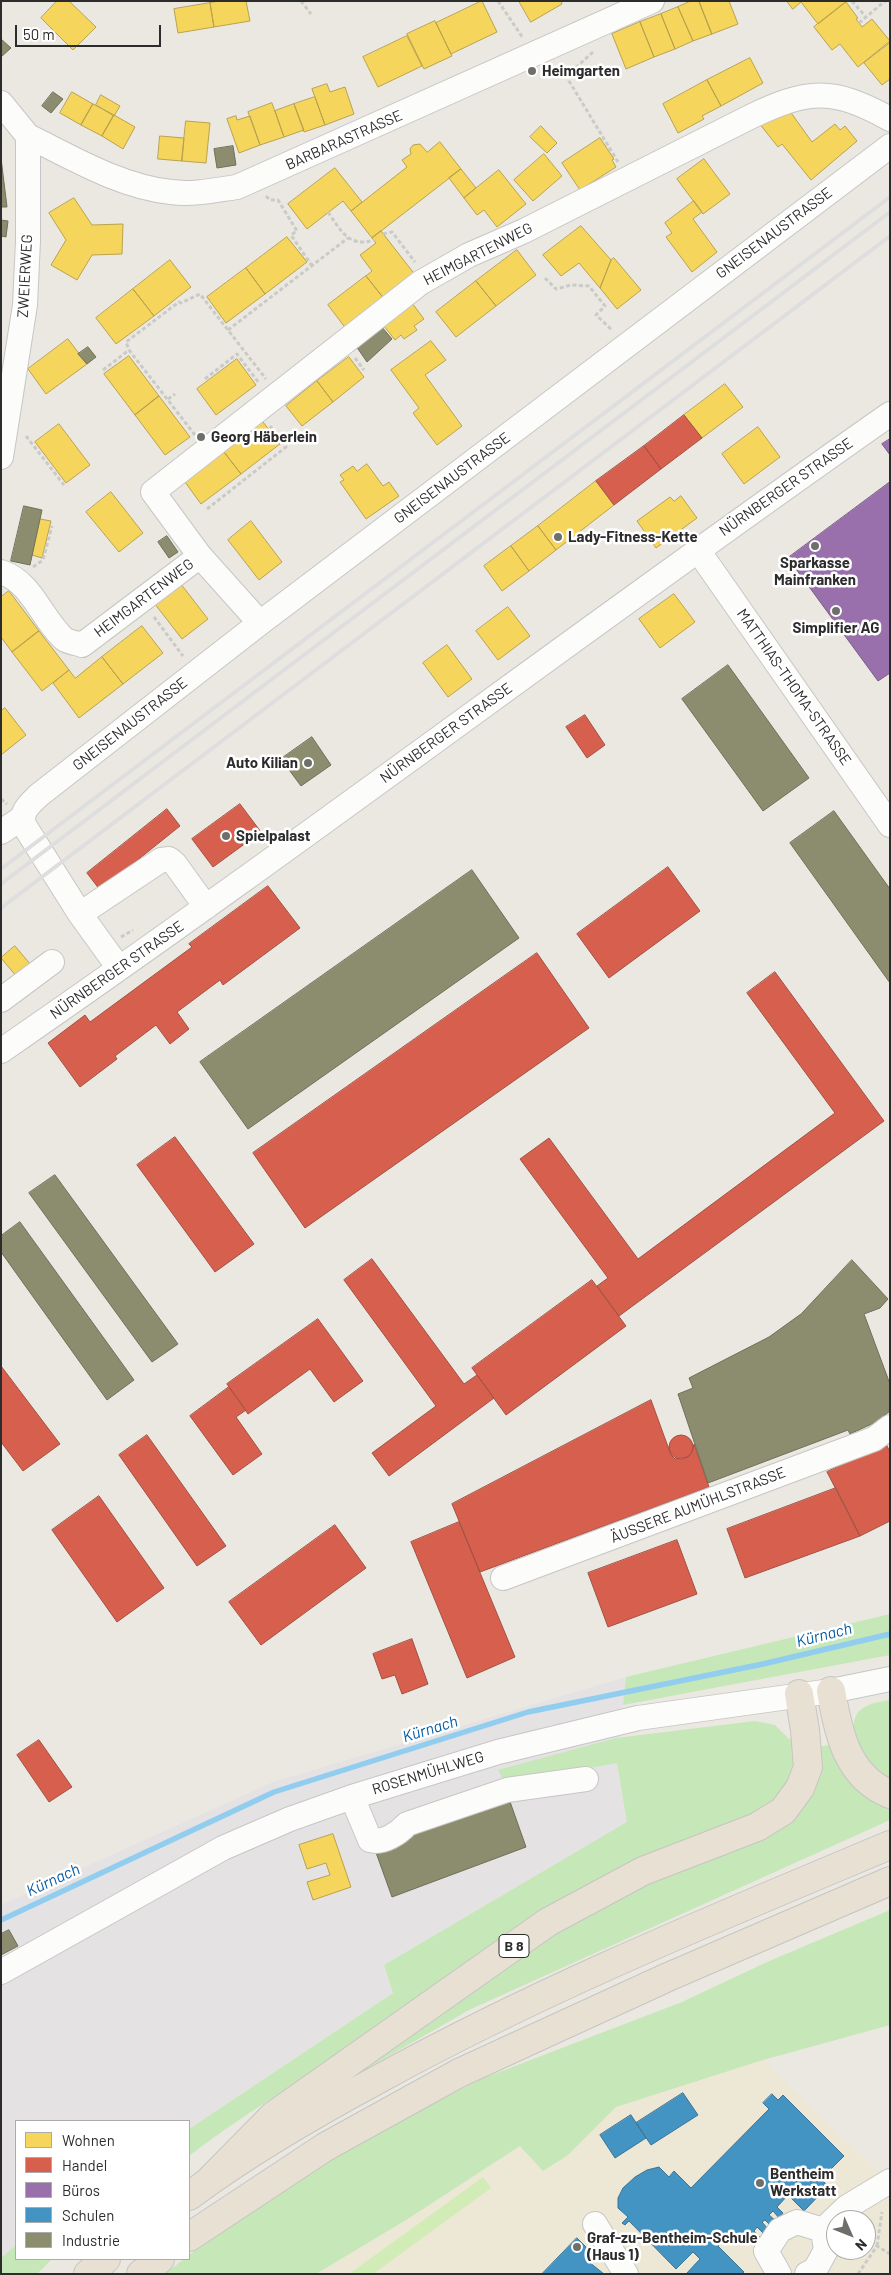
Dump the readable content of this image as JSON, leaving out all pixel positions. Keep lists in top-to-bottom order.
{
  "streets": {
    "highway": ["B 8"],
    "street": [
      "BARBARASTRASSE",
      "GNEISENAUSTRASSE",
      "HEIMGARTENWEG",
      "ZWEIERWEG",
      "NÜRNBERGER STRASSE",
      "MATTHIAS-THOMA-STRASSE",
      "ÄUSSERE AUMÜHLSTRASSE",
      "ROSENMÜHLWEG"
    ]
  },
  "crossings": [
    ["BARBARASTRASSE", "ZWEIERWEG"],
    ["GNEISENAUSTRASSE", "HEIMGARTENWEG"],
    ["NÜRNBERGER STRASSE", "MATTHIAS-THOMA-STRASSE"],
    ["ROSENMÜHLWEG", "B 8"]
  ],
  "water": ["Kürnach"],
  "places": [
    "Heimgarten",
    "Georg Häberlein",
    "Lady-Fitness-Kette",
    "Sparkasse Mainfranken",
    "Simplifier AG",
    "Auto Kilian",
    "Spielpalast",
    "Bentheim Werkstatt",
    "Graf-zu-Bentheim-Schule (Haus 1)"
  ],
  "legend": [
    "Wohnen",
    "Handel",
    "Büros",
    "Schulen",
    "Industrie"
  ],
  "scale_bar": "50 m",
  "north": "bottom right"
}
